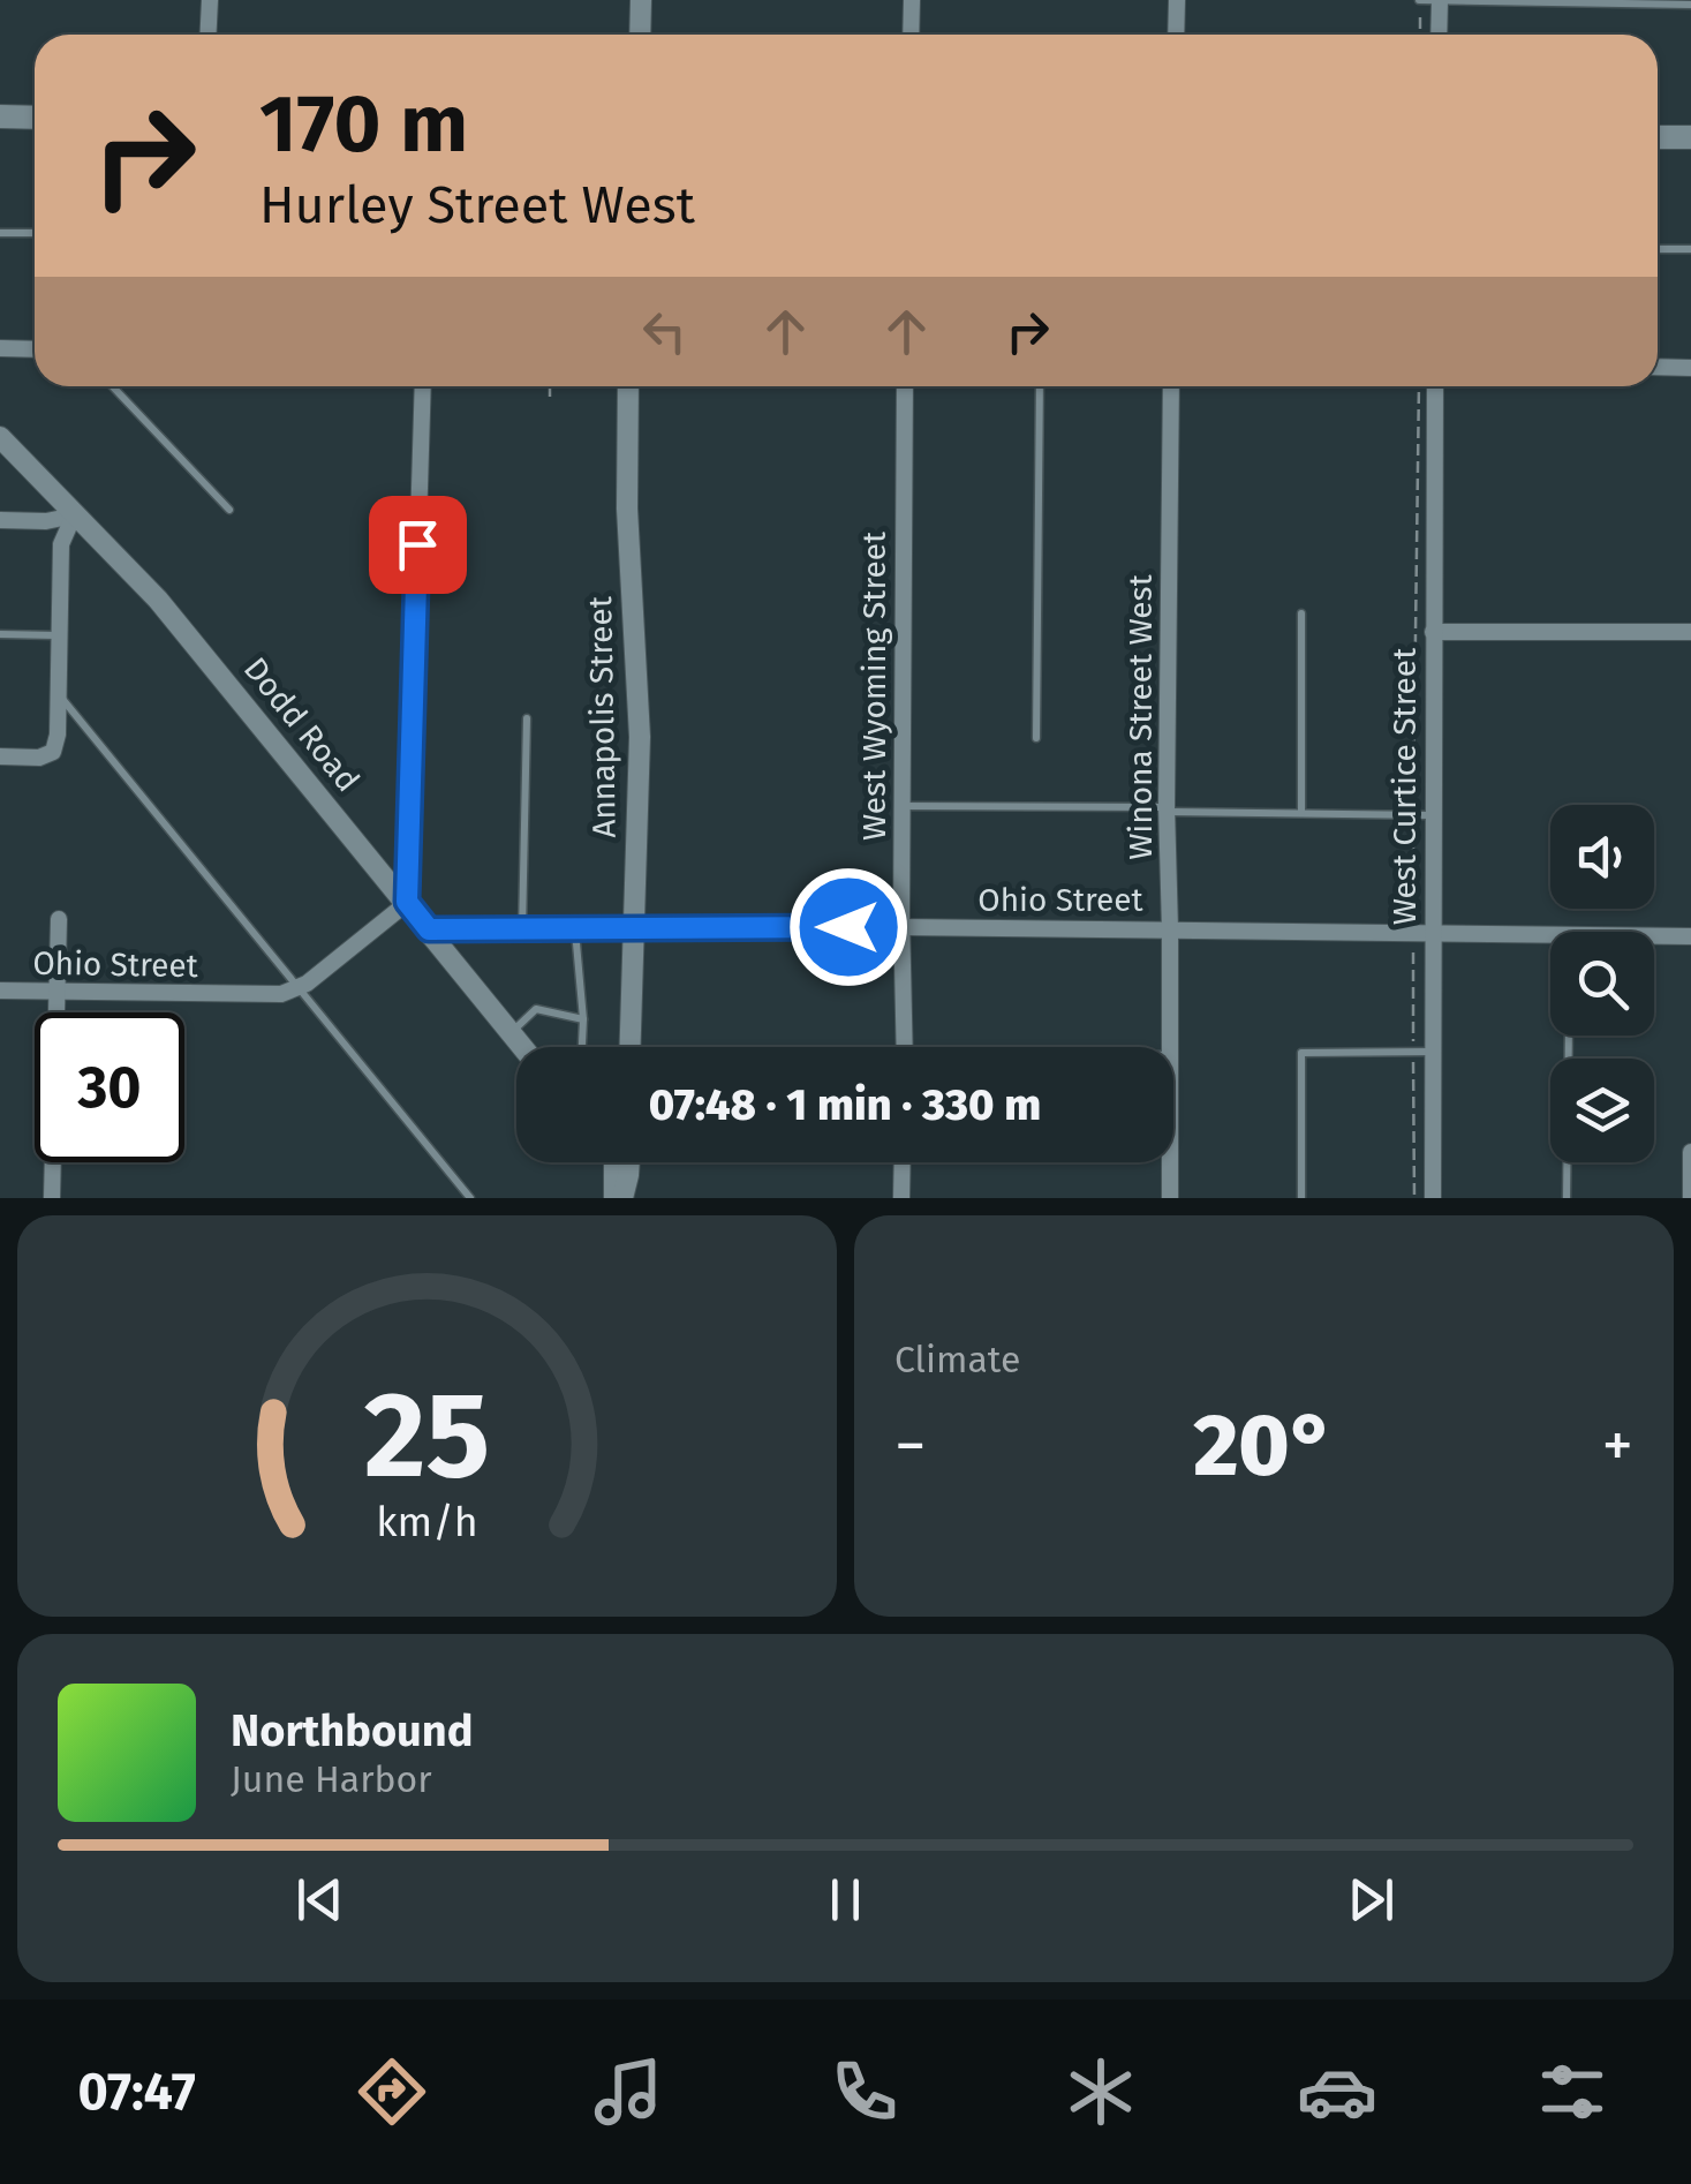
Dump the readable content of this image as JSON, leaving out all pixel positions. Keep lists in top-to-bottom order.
{
  "streets": {
    "street": [
      "West Wyoming Street",
      "Annapolis Street",
      "Winona Street West",
      "Dodd Road",
      "West Curtice Street",
      "Ohio Street"
    ]
  },
  "crossings": [
    ["West Wyoming Street", "Ohio Street"],
    ["Annapolis Street", "Ohio Street"],
    ["Winona Street West", "Ohio Street"],
    ["Dodd Road", "Ohio Street"],
    ["West Curtice Street", "Ohio Street"]
  ],
  "page": {
    "turn": ["170 m", "Hurley Street West"],
    "limit": "30",
    "trip": "07:48 · 1 min · 330 m",
    "tile": "Climate",
    "heat": ["−", "20°", "+"],
    "song": ["Northbound", "June Harbor"],
    "tabs": "07:47",
    "gauge": ["25", "km/h"]
  }
}
